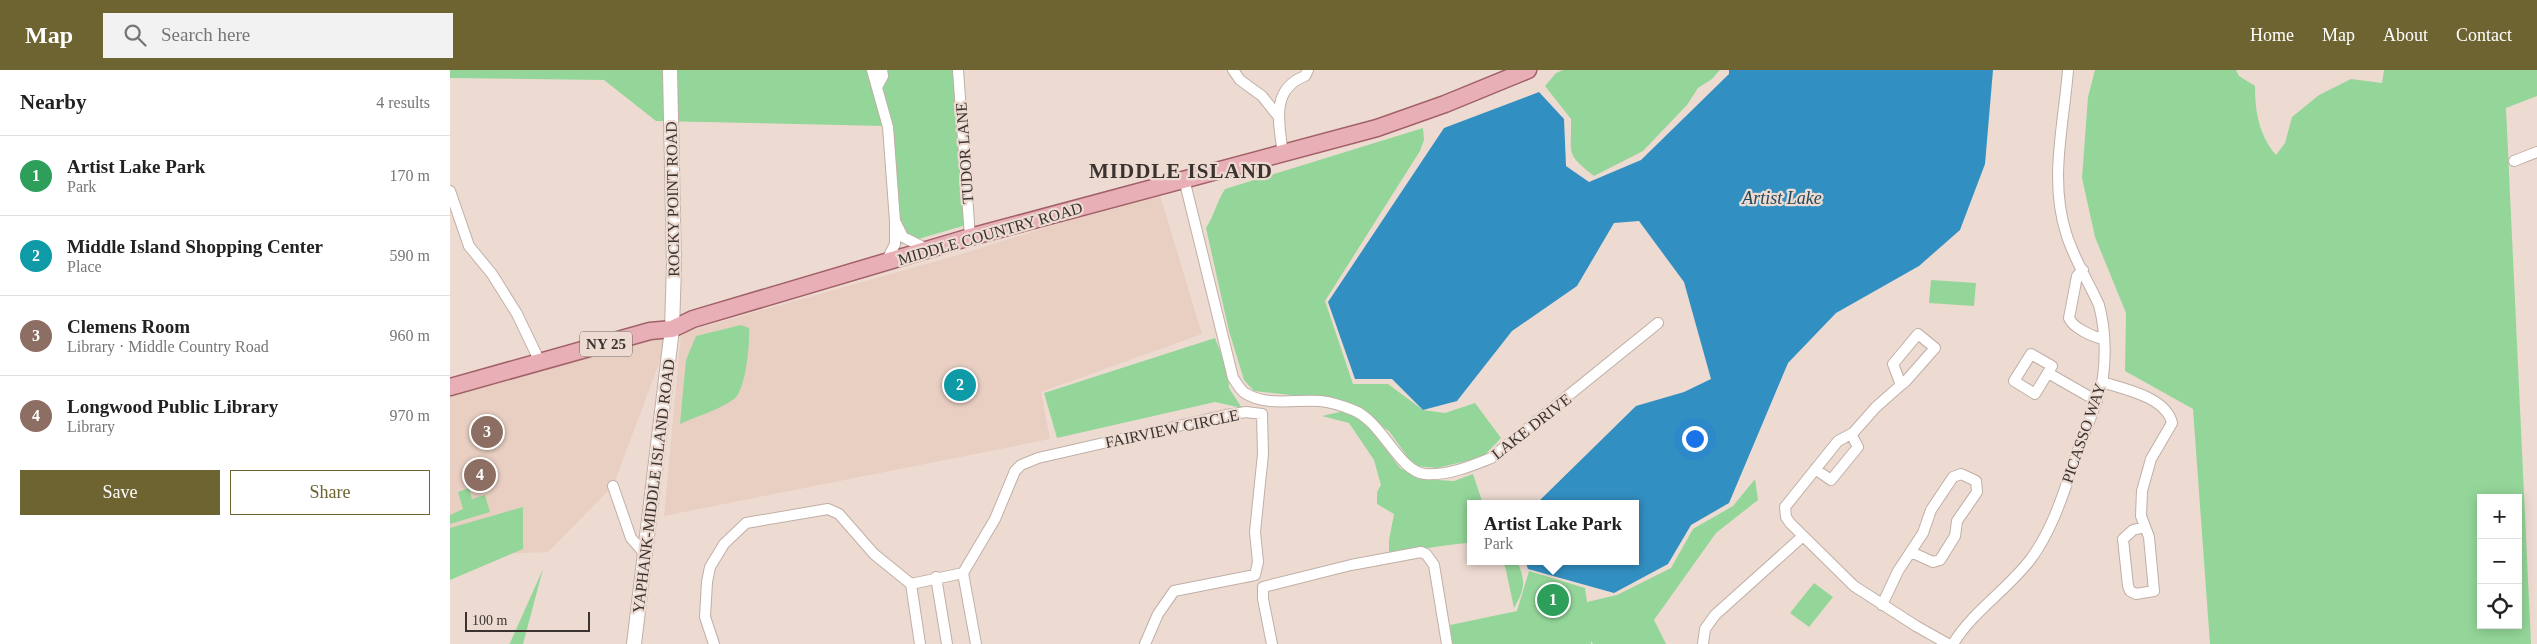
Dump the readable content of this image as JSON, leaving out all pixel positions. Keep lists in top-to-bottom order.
{
  "streets": {
    "main road": [
      "ROCKY POINT ROAD",
      "MIDDLE COUNTRY ROAD",
      "NY 25",
      "YAPHANK-MIDDLE ISLAND ROAD"
    ],
    "street": [
      "TUDOR LANE",
      "LAKE DRIVE",
      "FAIRVIEW CIRCLE",
      "PICASSO WAY"
    ]
  },
  "crossings": [
    ["TUDOR LANE", "MIDDLE COUNTRY ROAD"],
    ["ROCKY POINT ROAD", "MIDDLE COUNTRY ROAD"],
    ["ROCKY POINT ROAD", "YAPHANK-MIDDLE ISLAND ROAD"],
    ["MIDDLE COUNTRY ROAD", "LAKE DRIVE"],
    ["MIDDLE COUNTRY ROAD", "YAPHANK-MIDDLE ISLAND ROAD"]
  ],
  "districts": ["MIDDLE ISLAND"],
  "water": ["Artist Lake"],
  "scale_bar": "100 m",
  "page": {
    "header": "Map",
    "search": "Search here",
    "nav": [
      "Home",
      "Map",
      "About",
      "Contact"
    ],
    "heading": ["Nearby", "4 results"],
    "list": [
      {
        "mark": "1",
        "name": "Artist Lake Park",
        "note": "Park",
        "value": "170 m"
      },
      {
        "mark": "2",
        "name": "Middle Island Shopping Center",
        "note": "Place",
        "value": "590 m"
      },
      {
        "mark": "3",
        "name": "Clemens Room",
        "note": "Library · Middle Country Road",
        "value": "960 m"
      },
      {
        "mark": "4",
        "name": "Longwood Public Library",
        "note": "Library",
        "value": "970 m"
      }
    ],
    "pins": [
      "2",
      "3",
      "4",
      "1"
    ],
    "buttons": ["Save", "Share"],
    "map_buttons": ["+", "−"],
    "popup": ["Artist Lake Park", "Park"],
    "scale": "100 m"
  }
}
